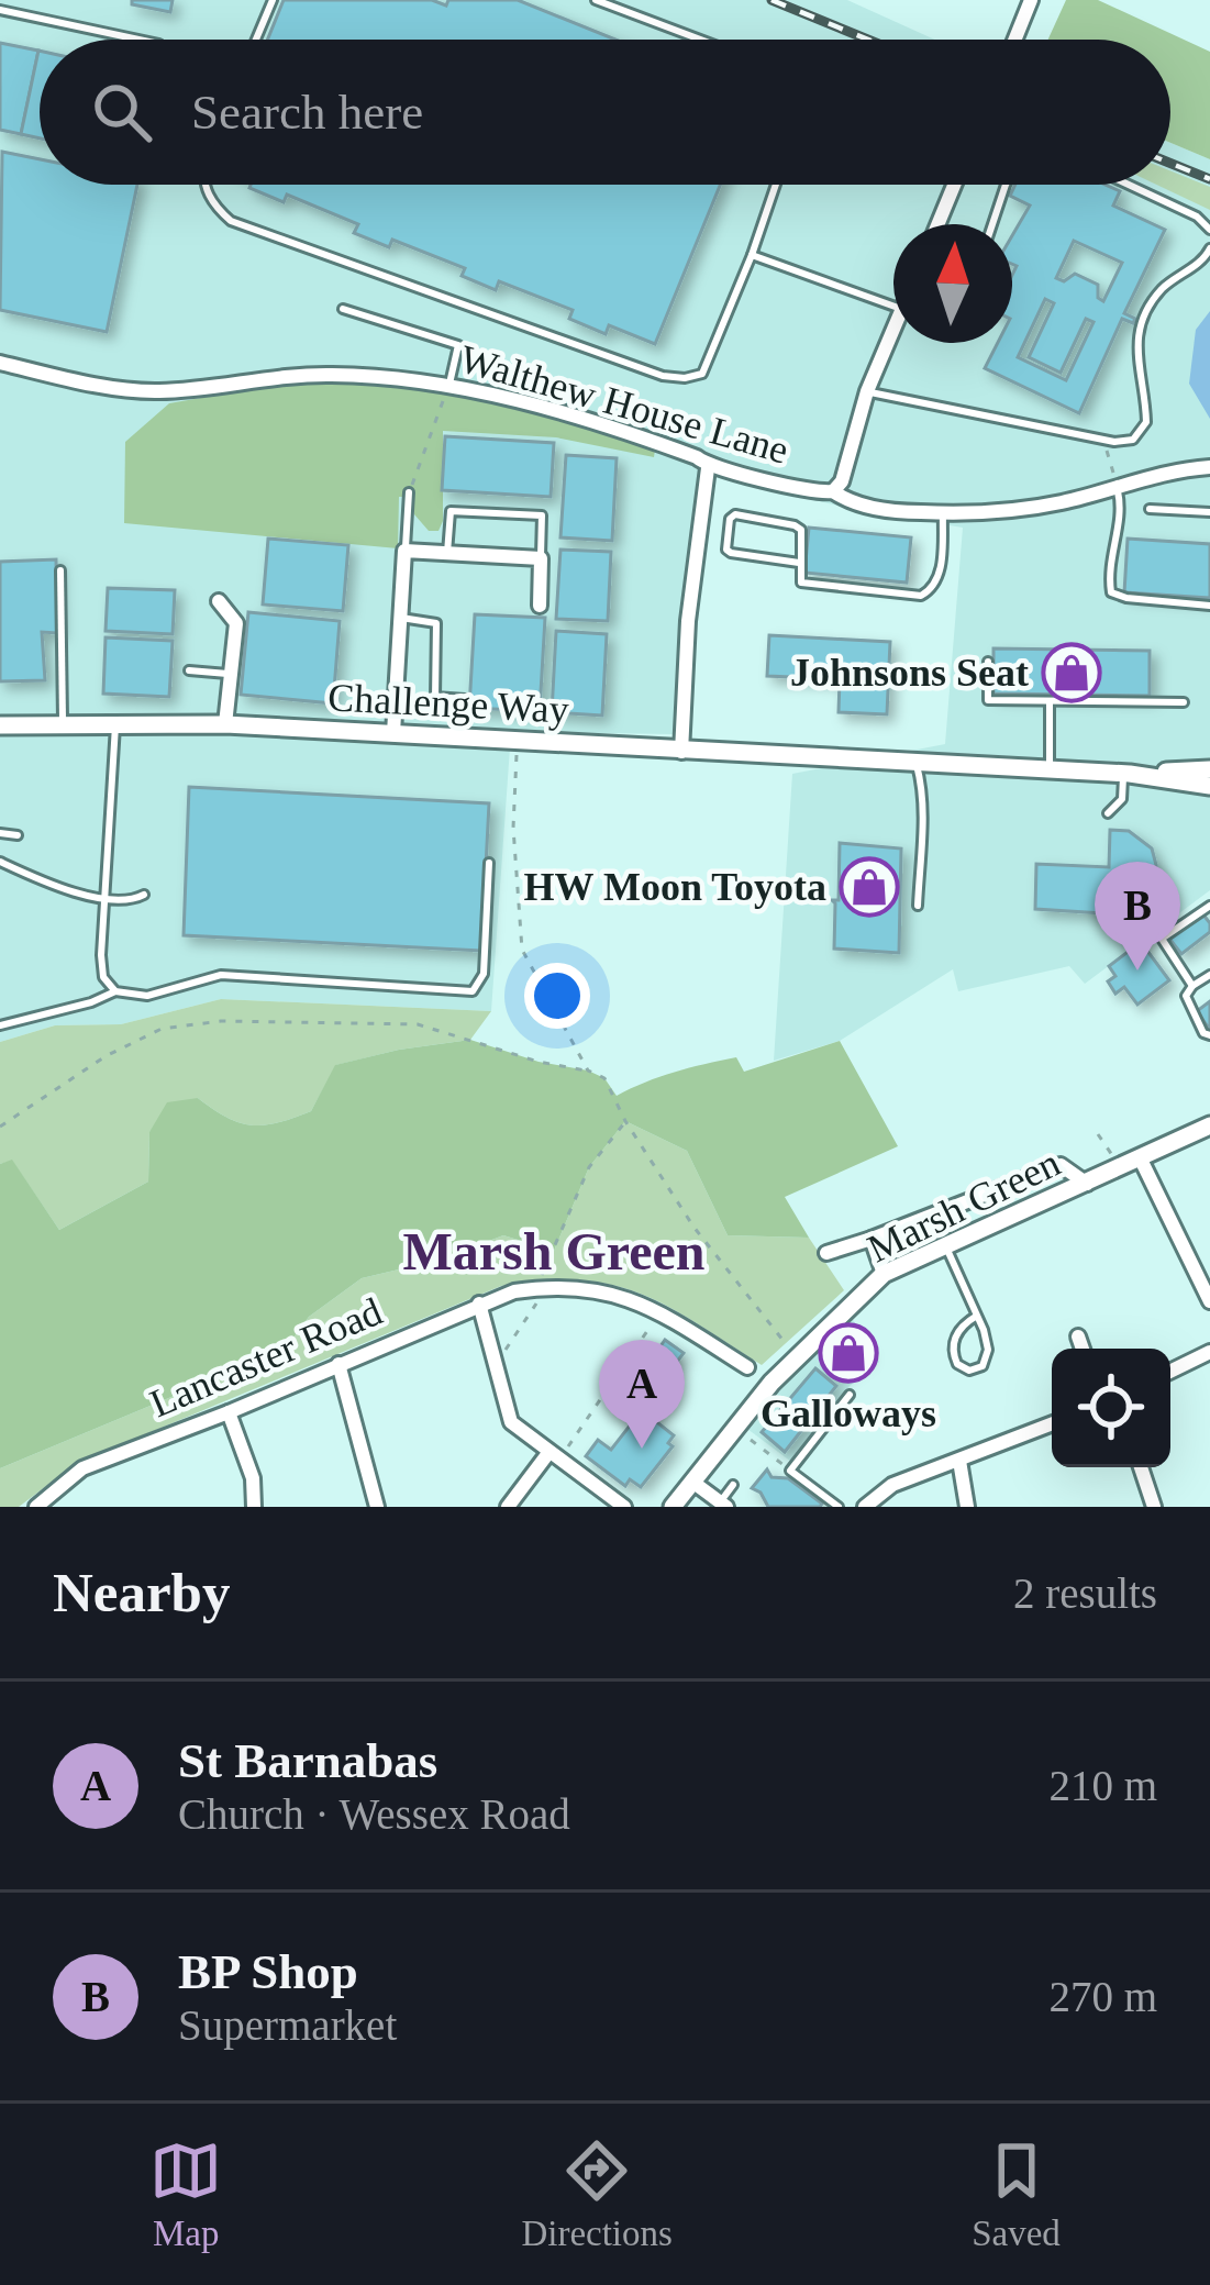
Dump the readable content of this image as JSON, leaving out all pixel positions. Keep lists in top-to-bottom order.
{
  "streets": {
    "street": [
      "Walthew House Lane",
      "Challenge Way",
      "Marsh Green",
      "Lancaster Road"
    ]
  },
  "districts": ["Marsh Green"],
  "places": {
    "shop": ["Johnsons Seat", "HW Moon Toyota", "Galloways"]
  },
  "north": "top",
  "page": {
    "search": "Search here",
    "pins": ["B", "A"],
    "heading": ["Nearby", "2 results"],
    "list": [
      {
        "mark": "A",
        "name": "St Barnabas",
        "note": "Church · Wessex Road",
        "value": "210 m"
      },
      {
        "mark": "B",
        "name": "BP Shop",
        "note": "Supermarket",
        "value": "270 m"
      }
    ],
    "nav": ["Map", "Directions", "Saved"]
  }
}
